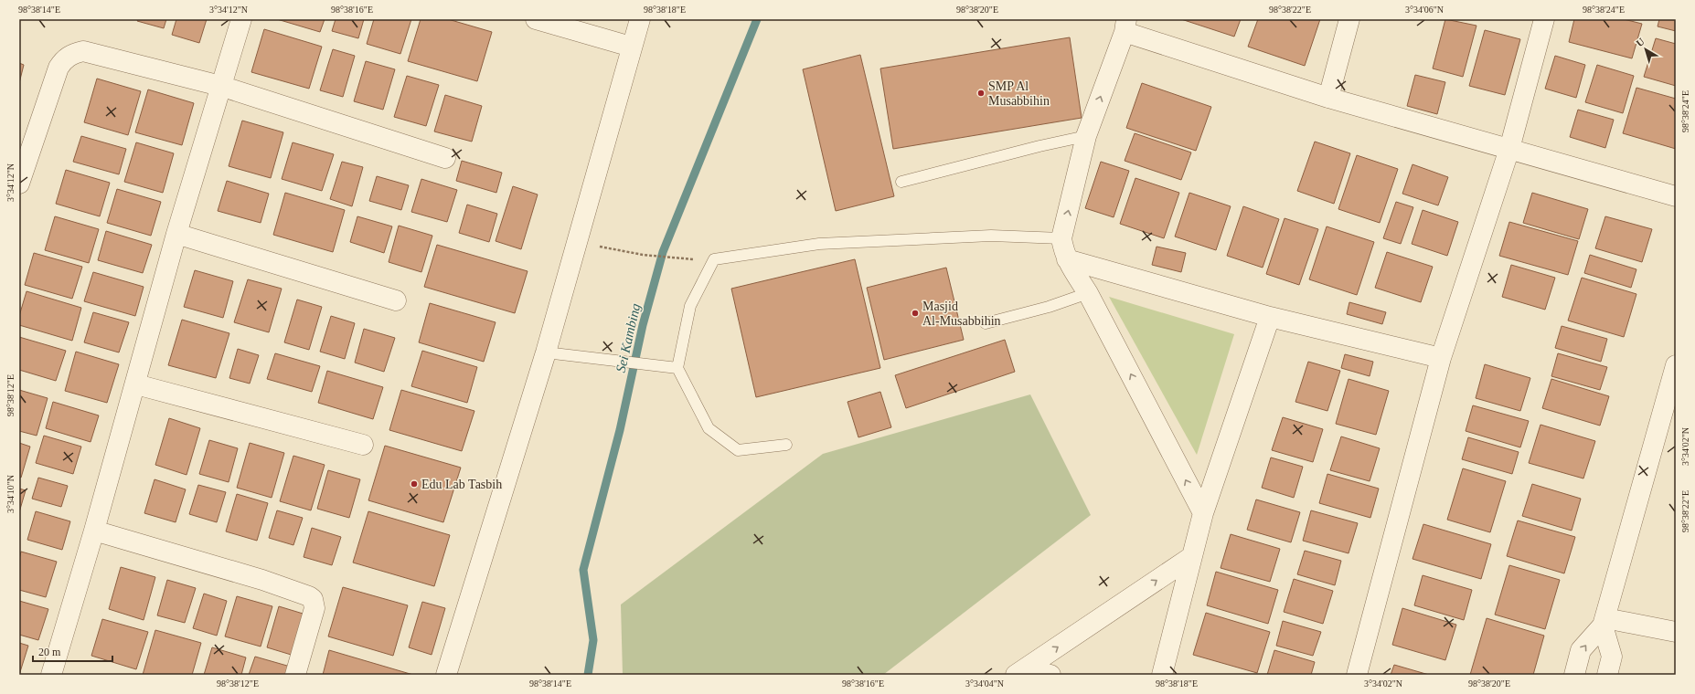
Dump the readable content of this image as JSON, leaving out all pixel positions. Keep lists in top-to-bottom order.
{
  "water": ["Sei Kambing"],
  "places": ["SMP Al Musabbihin", "Masjid Al-Musabbihin", "Edu Lab Tasbih"],
  "scale_bar": "20 m",
  "north": "top left",
  "coordinates": [
    "98°38'14\"E",
    "3°34'12\"N",
    "98°38'16\"E",
    "98°38'18\"E",
    "98°38'20\"E",
    "98°38'22\"E",
    "3°34'06\"N",
    "98°38'24\"E",
    "98°38'12\"E",
    "3°34'02\"N",
    "3°34'10\"N",
    "3°34'04\"N"
  ]
}
